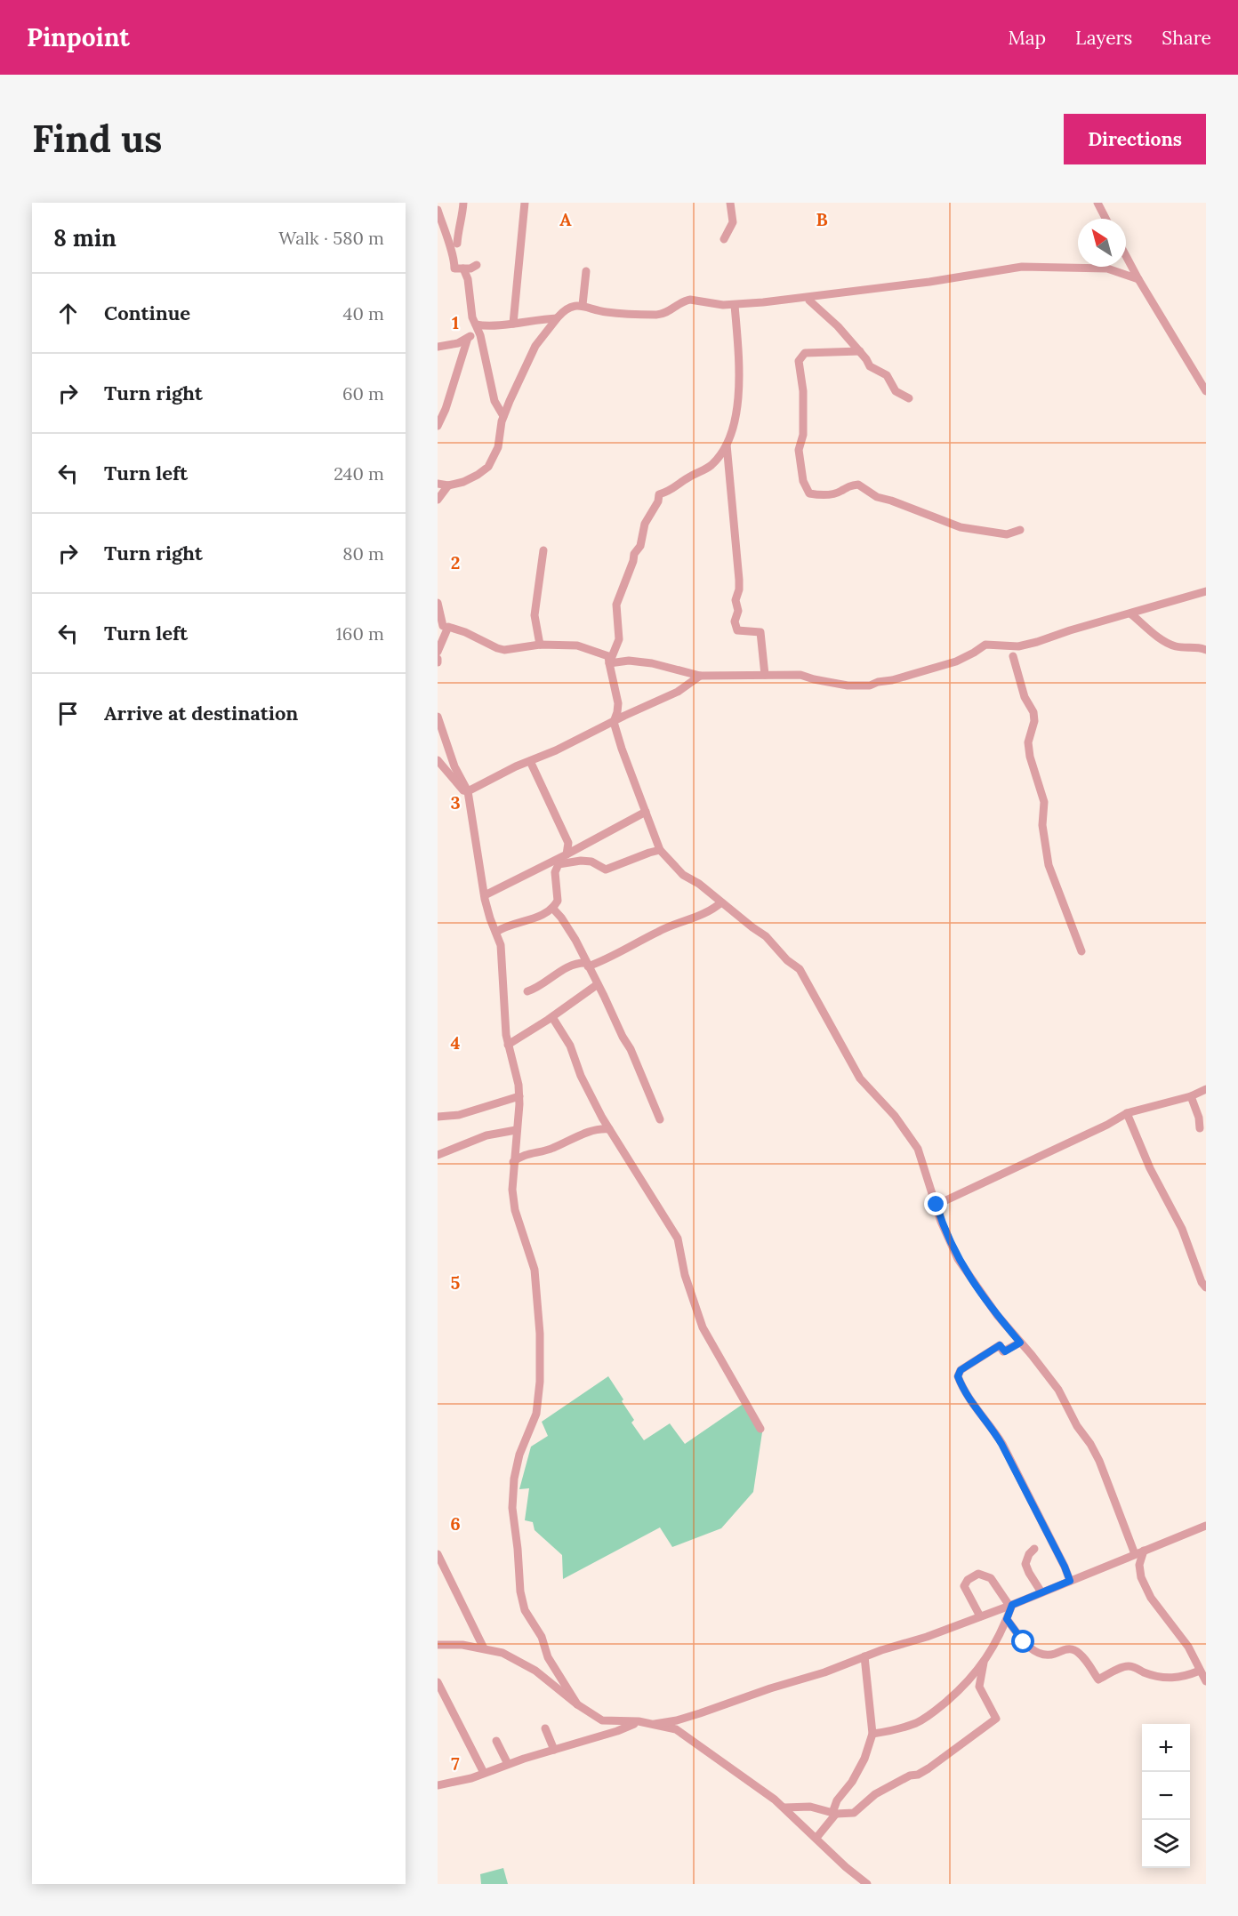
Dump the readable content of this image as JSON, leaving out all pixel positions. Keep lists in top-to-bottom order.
{
  "north": "top left",
  "page": {
    "header": "Pinpoint",
    "nav": ["Map", "Layers", "Share"],
    "buttons": "Directions",
    "title": "Find us",
    "heading": ["8 min", "Walk · 580 m"],
    "list": [
      ["Continue", "40 m"],
      ["Turn right", "60 m"],
      ["Turn left", "240 m"],
      ["Turn right", "80 m"],
      ["Turn left", "160 m"],
      "Arrive at destination"
    ],
    "map_buttons": ["+", "−"]
  },
  "grid": {
    "columns": ["A", "B"],
    "rows": [
      "1",
      "2",
      "3",
      "4",
      "5",
      "6",
      "7"
    ]
  }
}
